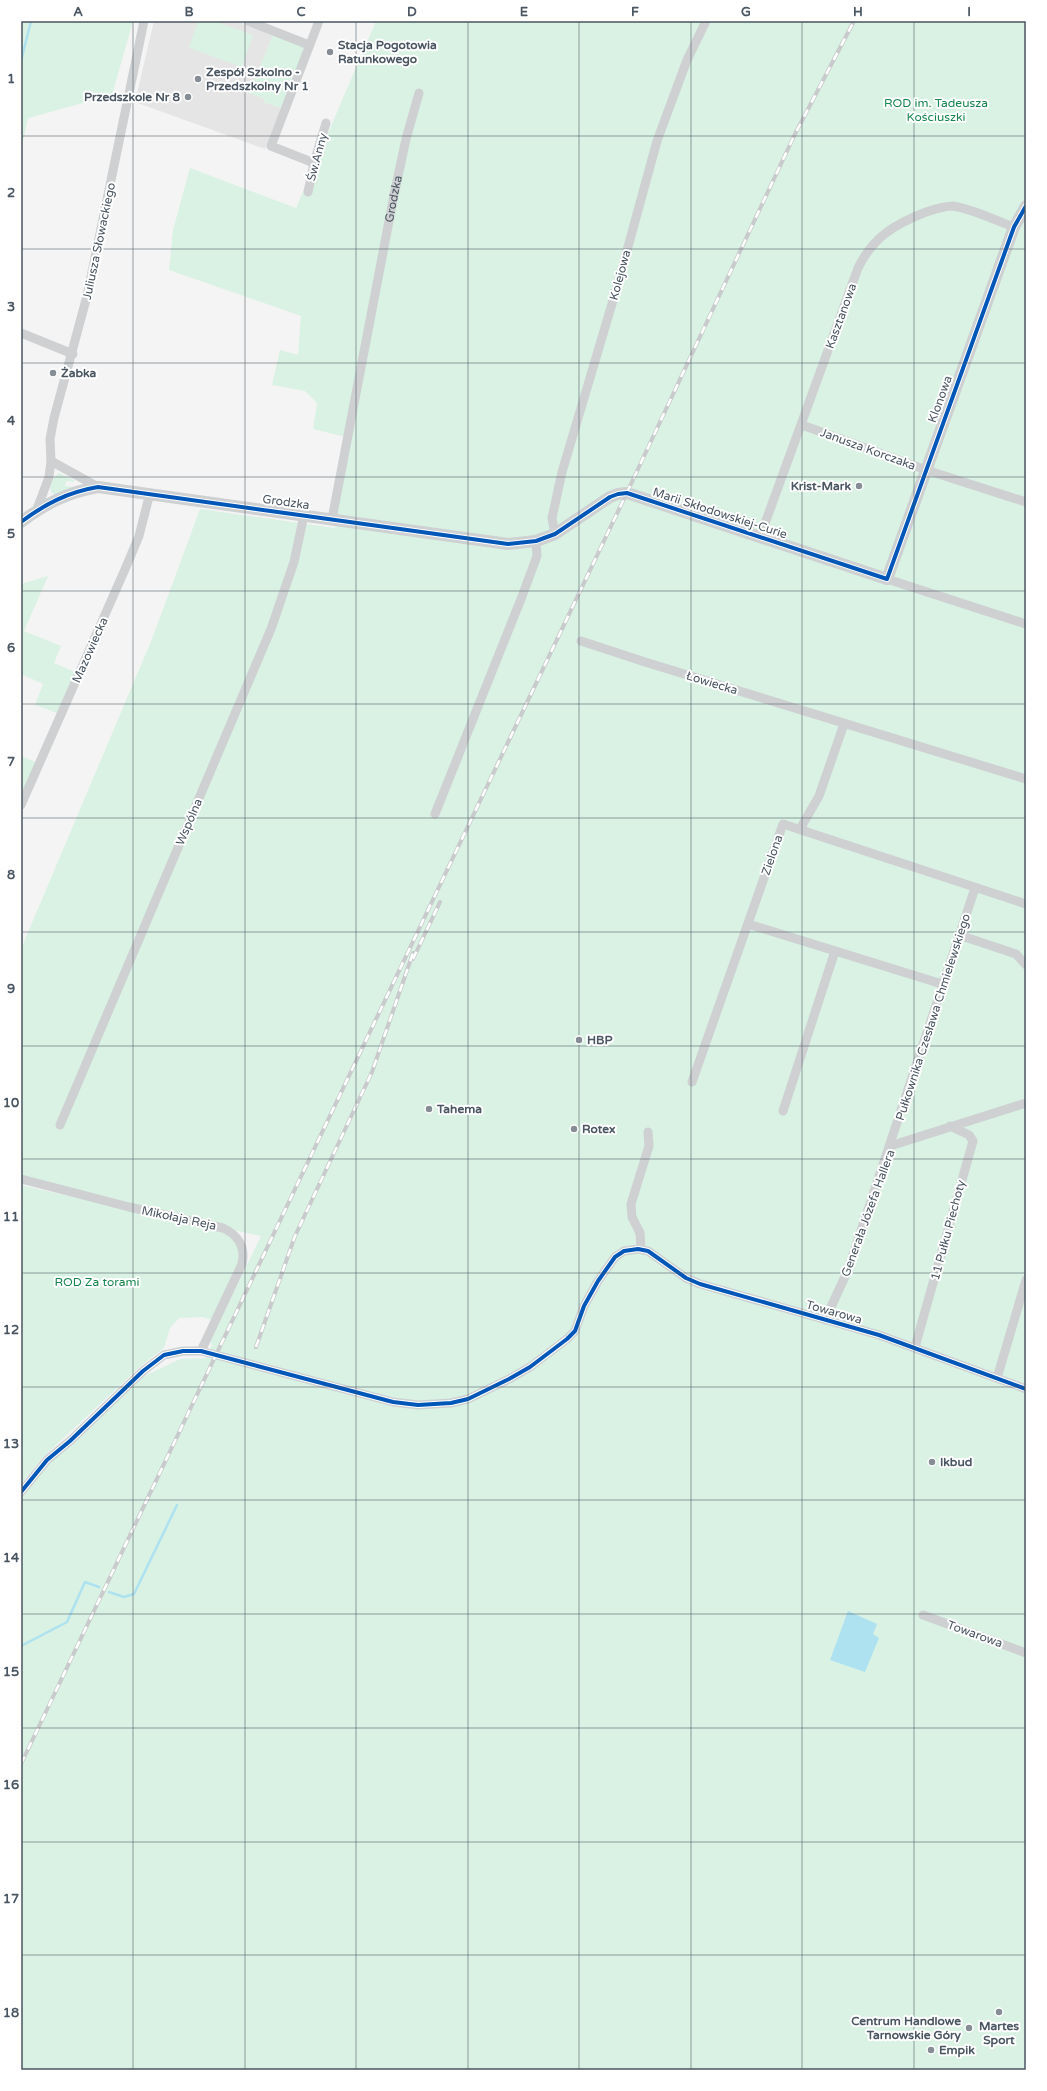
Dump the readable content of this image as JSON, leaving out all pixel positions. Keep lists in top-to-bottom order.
{
  "streets": {
    "street": [
      "Św.Anny",
      "Grodzka",
      "Juliusza Słowackiego",
      "Kolejowa",
      "Kasztanowa",
      "Klonowa",
      "Janusza Korczaka",
      "Marii Skłodowskiej-Curie",
      "Mazowiecka",
      "Łowiecka",
      "Wspólna",
      "Zielona",
      "Pułkownika Czesława Chmielewskiego",
      "Generała Józefa Hallera",
      "Mikołaja Reja",
      "11 Pułku Piechoty",
      "Towarowa"
    ]
  },
  "crossings": [
    ["Grodzka", "Juliusza Słowackiego"],
    ["Grodzka", "Kolejowa"],
    ["Grodzka", "Marii Skłodowskiej-Curie"],
    ["Grodzka", "Mazowiecka"],
    ["Grodzka", "Wspólna"],
    ["Kolejowa", "Marii Skłodowskiej-Curie"],
    ["Kasztanowa", "Klonowa"],
    ["Kasztanowa", "Janusza Korczaka"],
    ["Kasztanowa", "Marii Skłodowskiej-Curie"],
    ["Klonowa", "Janusza Korczaka"],
    ["Klonowa", "Marii Skłodowskiej-Curie"],
    ["Zielona", "Pułkownika Czesława Chmielewskiego"],
    ["Pułkownika Czesława Chmielewskiego", "Generała Józefa Hallera"],
    ["Generała Józefa Hallera", "11 Pułku Piechoty"],
    ["Generała Józefa Hallera", "Towarowa"],
    ["11 Pułku Piechoty", "Towarowa"]
  ],
  "parks": ["ROD im. Tadeusza Kościuszki", "ROD Za torami"],
  "places": [
    "Stacja Pogotowia Ratunkowego",
    "Zespół Szkolno - Przedszkolny Nr 1",
    "Przedszkole Nr 8",
    "Żabka",
    "Krist-Mark",
    "HBP",
    "Tahema",
    "Rotex",
    "Ikbud",
    "Martes Sport",
    "Centrum Handlowe Tarnowskie Góry",
    "Empik"
  ],
  "grid": {
    "columns": [
      "A",
      "B",
      "C",
      "D",
      "E",
      "F",
      "G",
      "H",
      "I"
    ],
    "rows": [
      "1",
      "2",
      "3",
      "4",
      "5",
      "6",
      "7",
      "8",
      "9",
      "10",
      "11",
      "12",
      "13",
      "14",
      "15",
      "16",
      "17",
      "18"
    ]
  }
}
